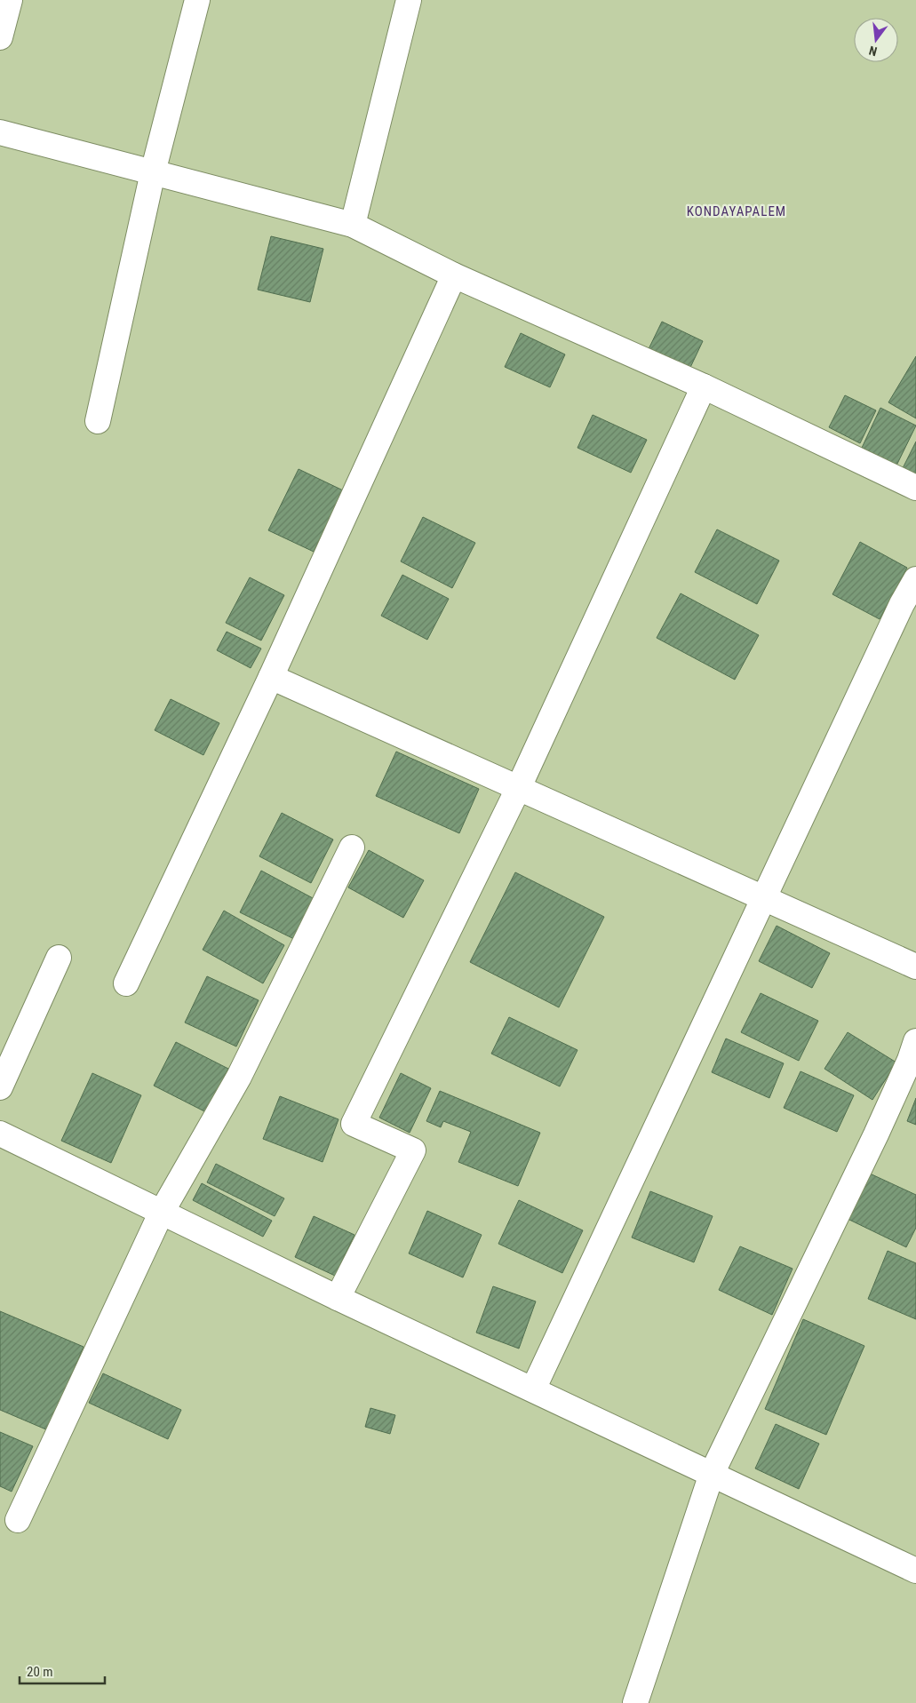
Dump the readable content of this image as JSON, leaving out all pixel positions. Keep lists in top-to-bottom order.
{
  "districts": ["KONDAYAPALEM"],
  "scale_bar": "20 m",
  "north": "bottom"
}
